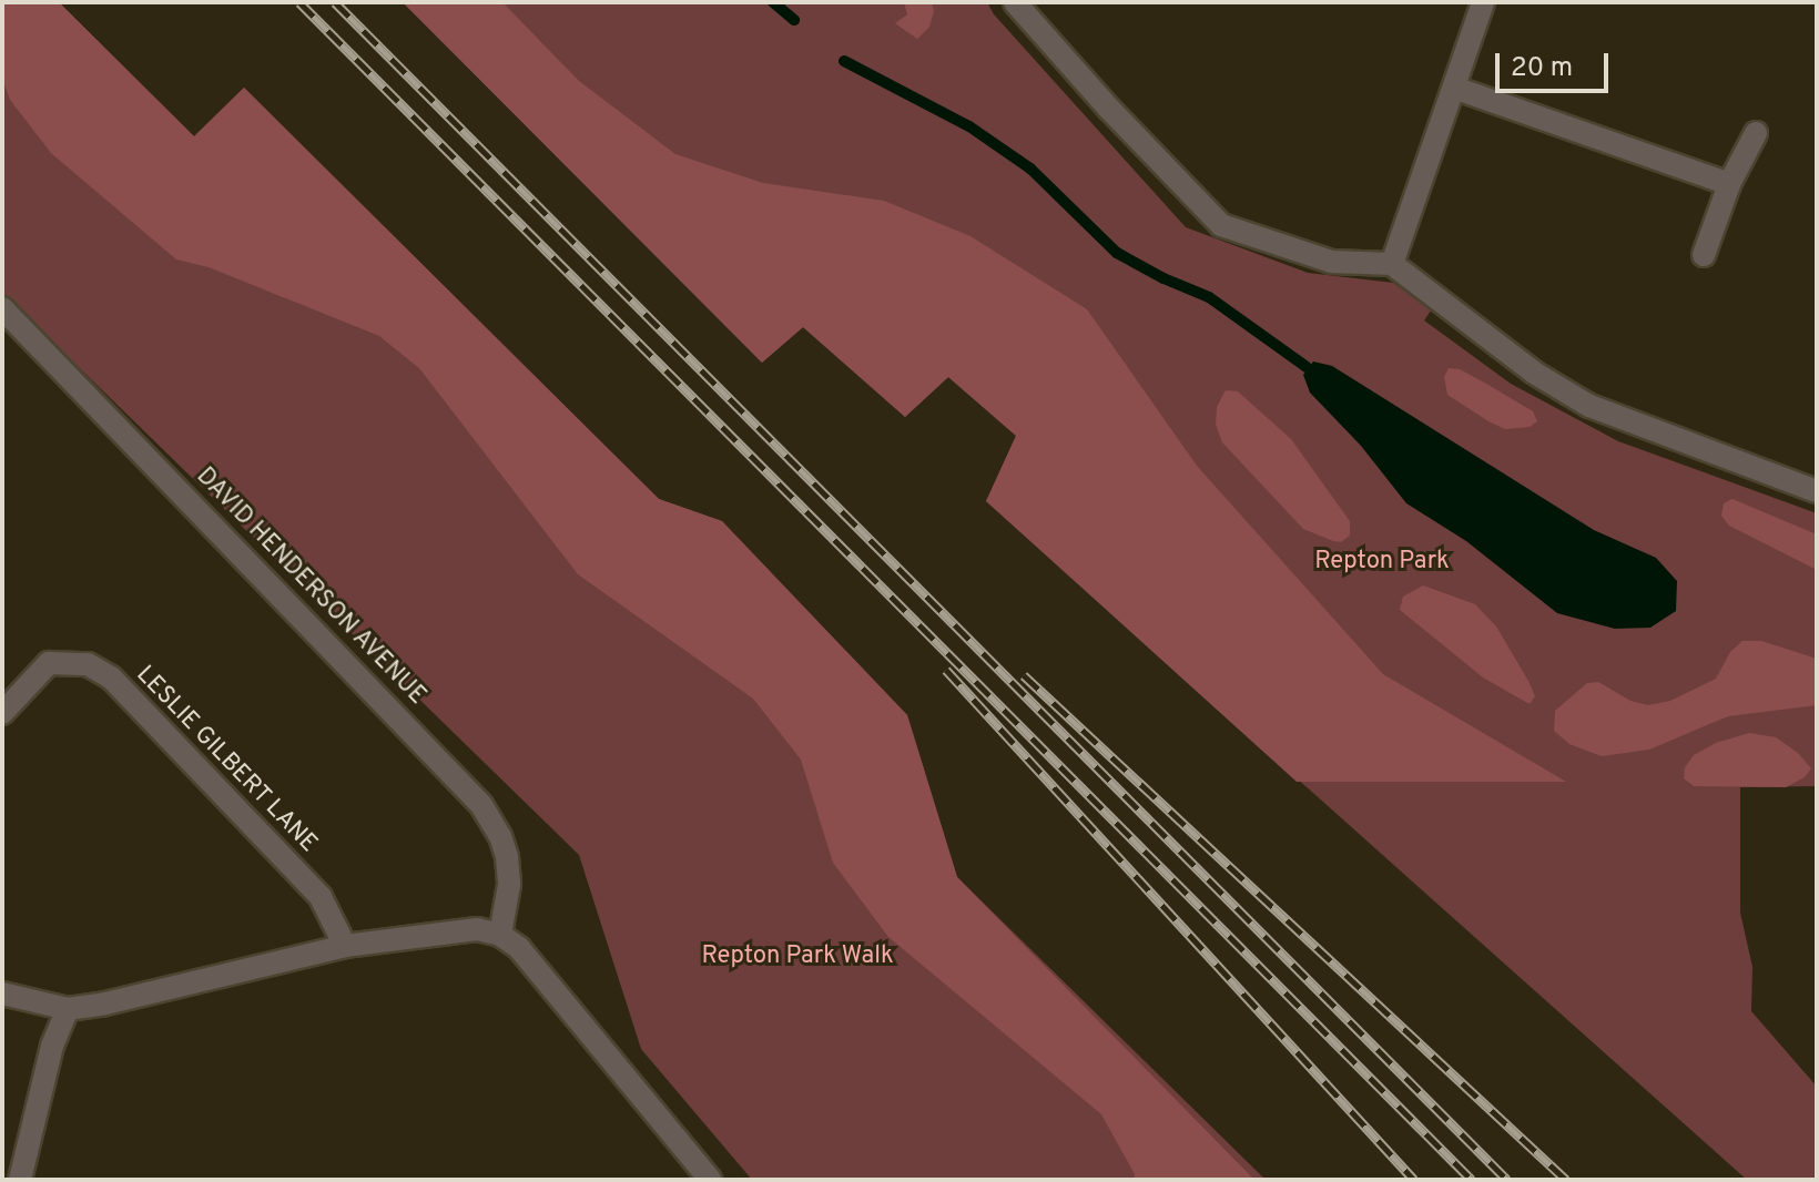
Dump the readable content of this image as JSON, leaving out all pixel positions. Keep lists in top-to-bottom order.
{
  "streets": {
    "street": ["DAVID HENDERSON AVENUE", "LESLIE GILBERT LANE"]
  },
  "parks": ["Repton Park", "Repton Park Walk"],
  "scale_bar": "20 m"
}
